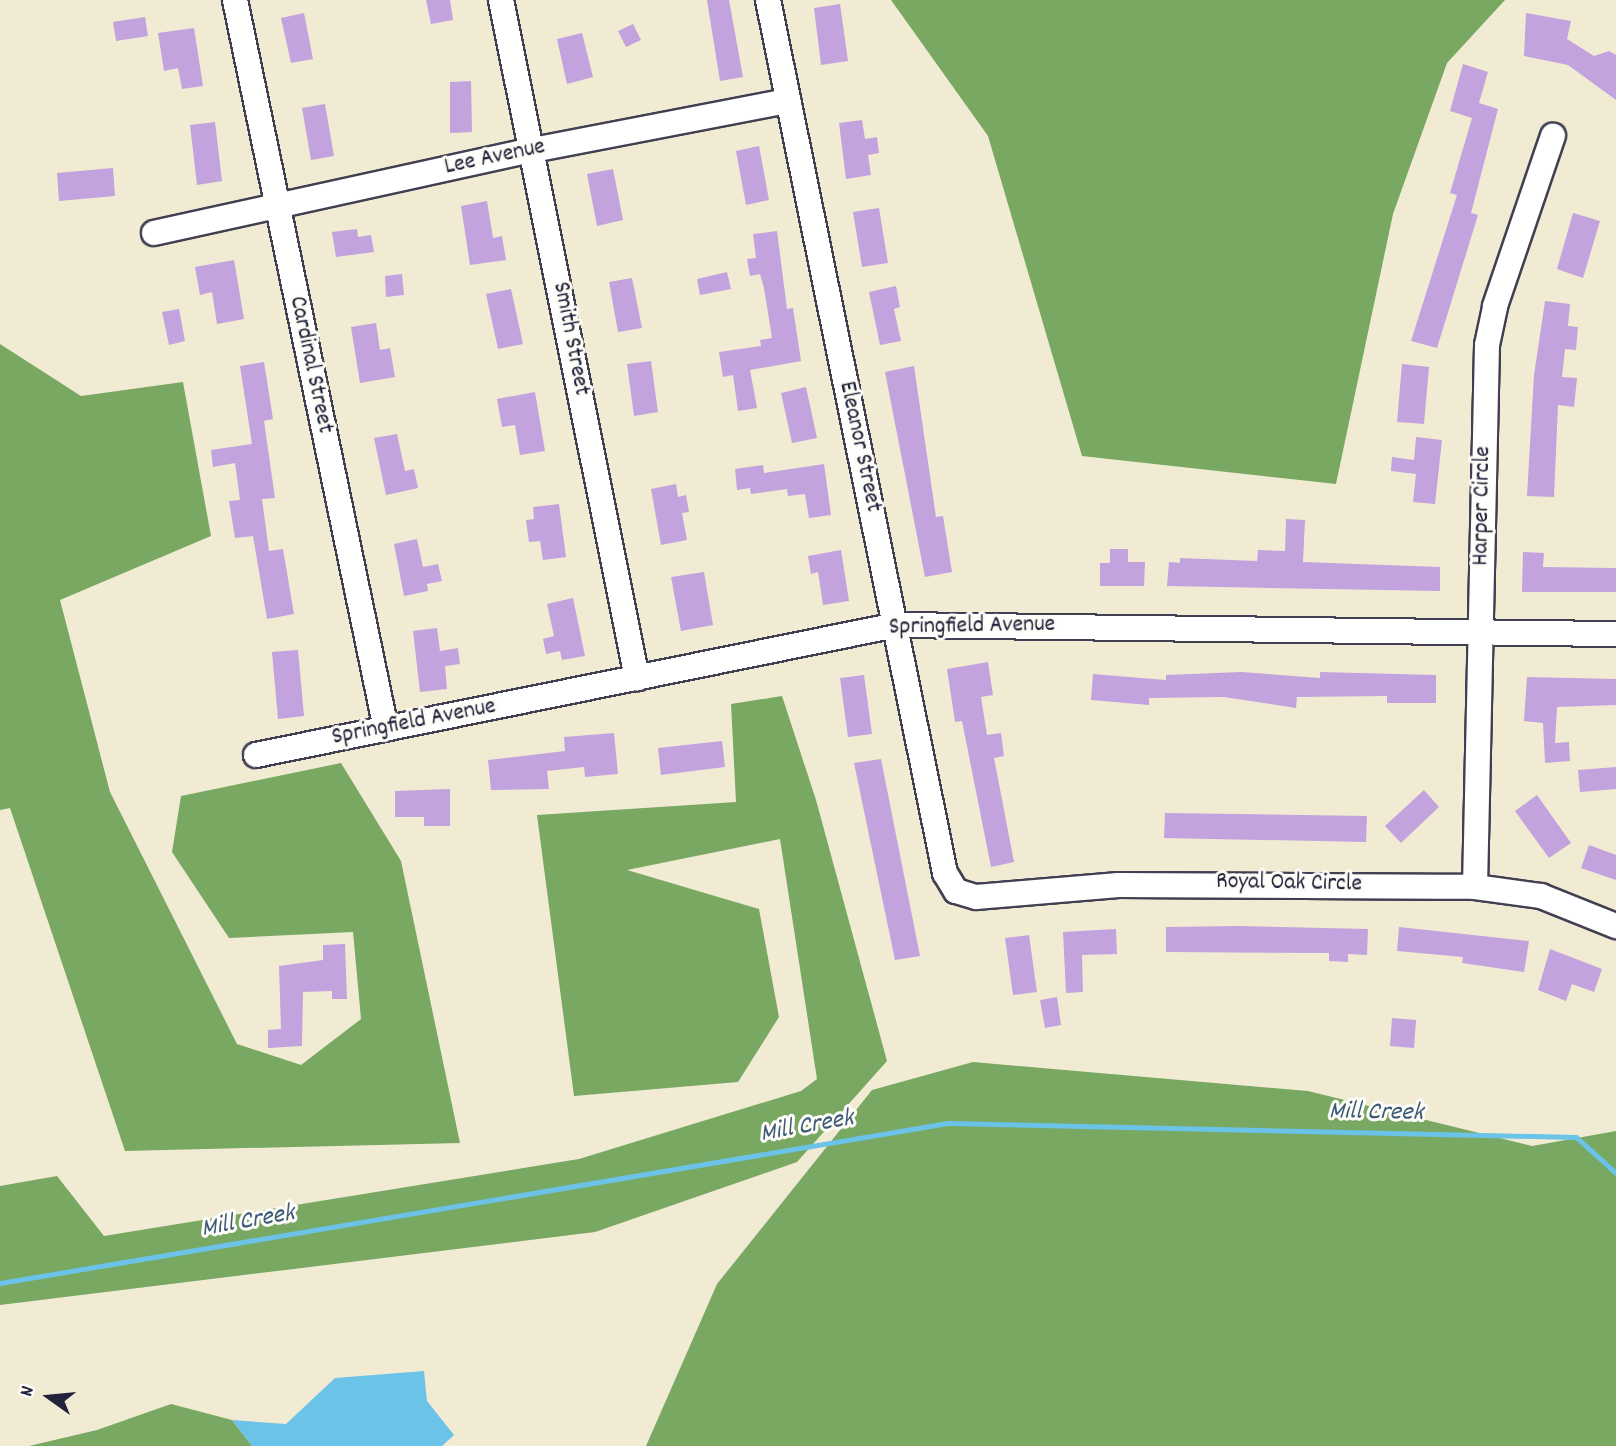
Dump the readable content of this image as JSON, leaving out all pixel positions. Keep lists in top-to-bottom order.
{
  "streets": {
    "street": [
      "Lee Avenue",
      "Smith Street",
      "Cardinal Street",
      "Eleanor Street",
      "Harper Circle",
      "Springfield Avenue",
      "Royal Oak Circle"
    ]
  },
  "crossings": [
    ["Lee Avenue", "Smith Street"],
    ["Lee Avenue", "Cardinal Street"],
    ["Lee Avenue", "Eleanor Street"],
    ["Smith Street", "Springfield Avenue"],
    ["Cardinal Street", "Springfield Avenue"],
    ["Eleanor Street", "Springfield Avenue"],
    ["Eleanor Street", "Royal Oak Circle"],
    ["Harper Circle", "Springfield Avenue"],
    ["Harper Circle", "Royal Oak Circle"]
  ],
  "water": ["Mill Creek"],
  "north": "left"
}
